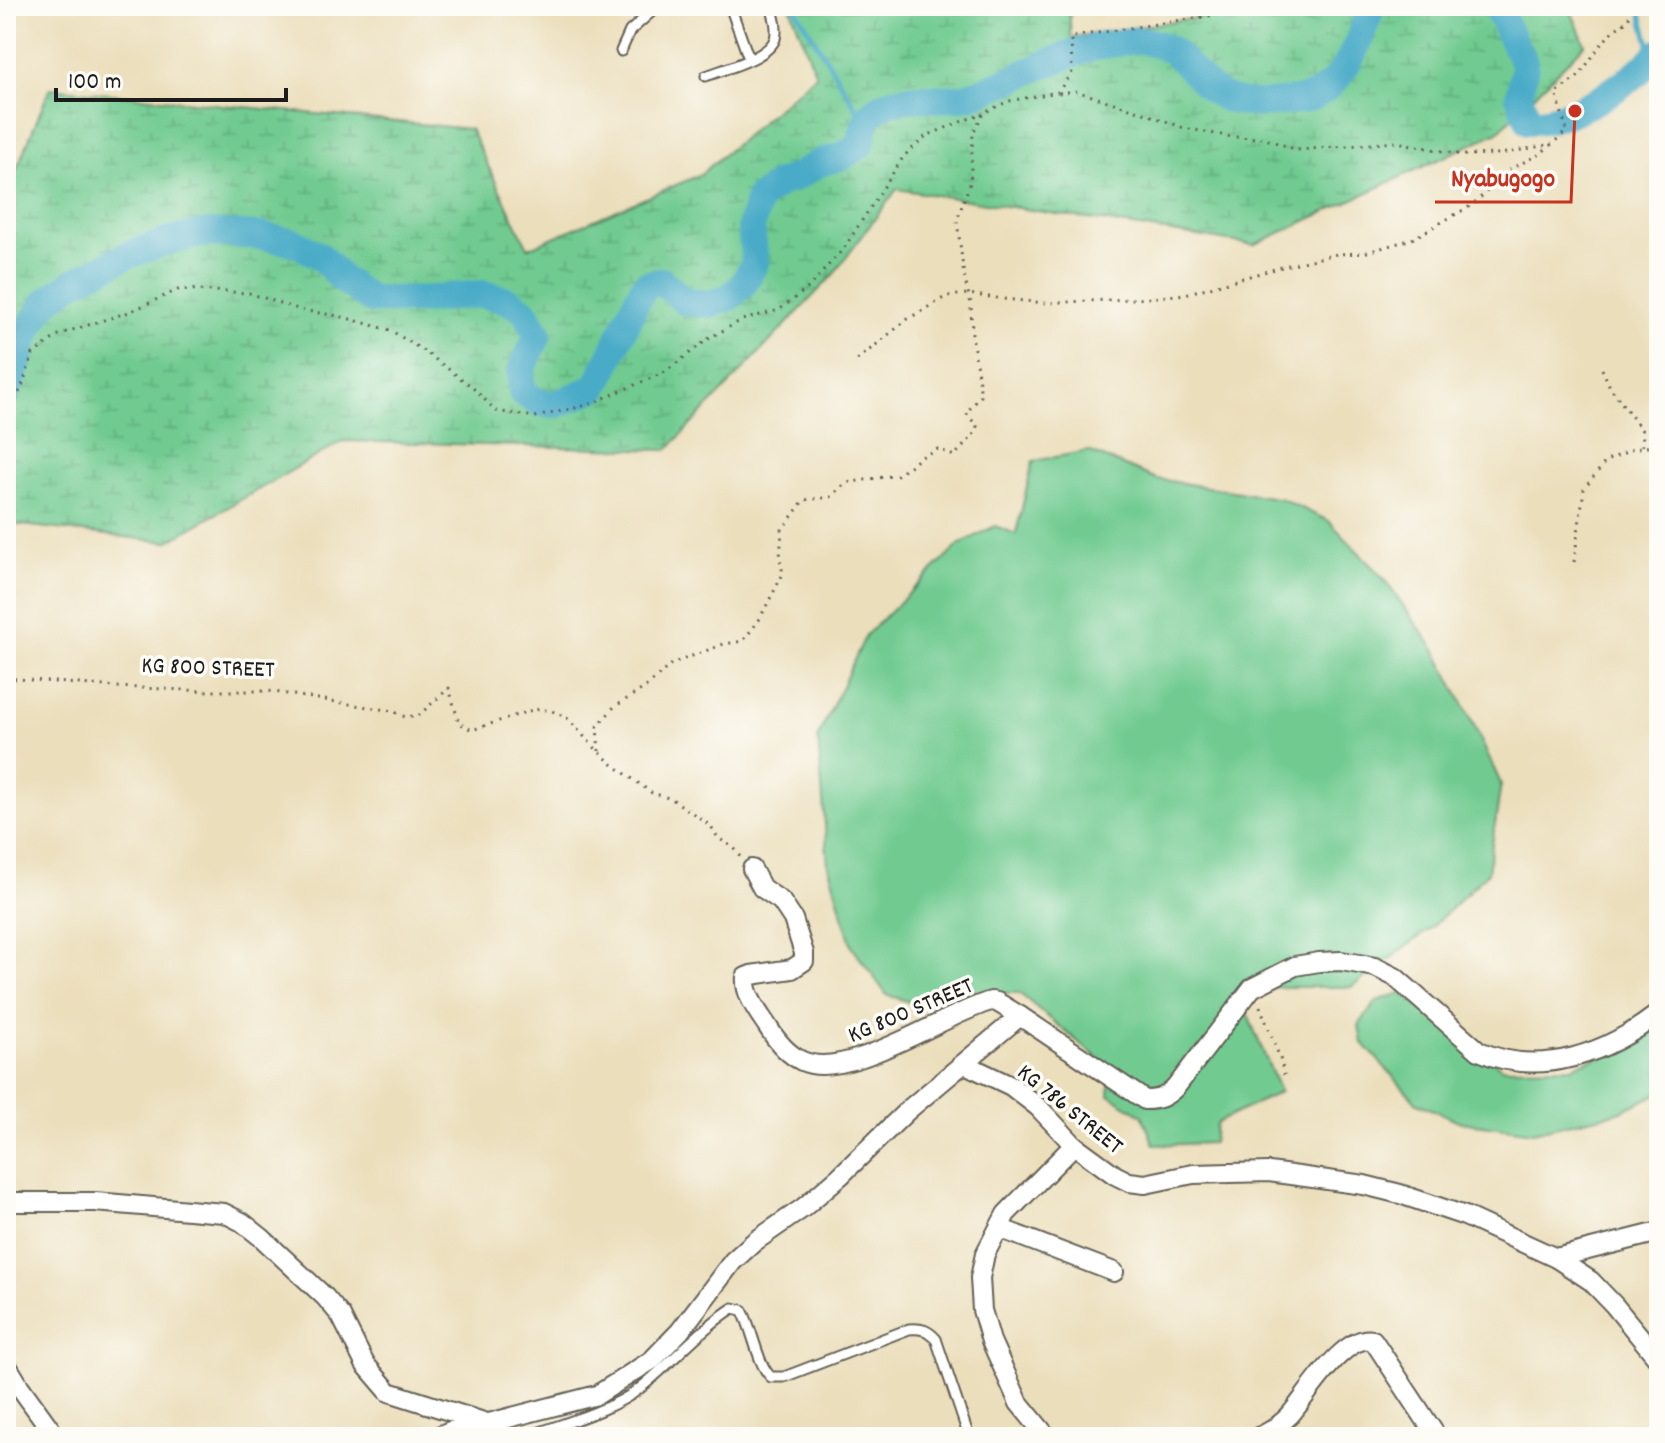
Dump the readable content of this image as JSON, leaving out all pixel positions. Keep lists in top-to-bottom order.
{
  "streets": {
    "street": ["KG 800 STREET", "KG 786 STREET"]
  },
  "places": ["Nyabugogo"],
  "scale_bar": "100 m"
}
